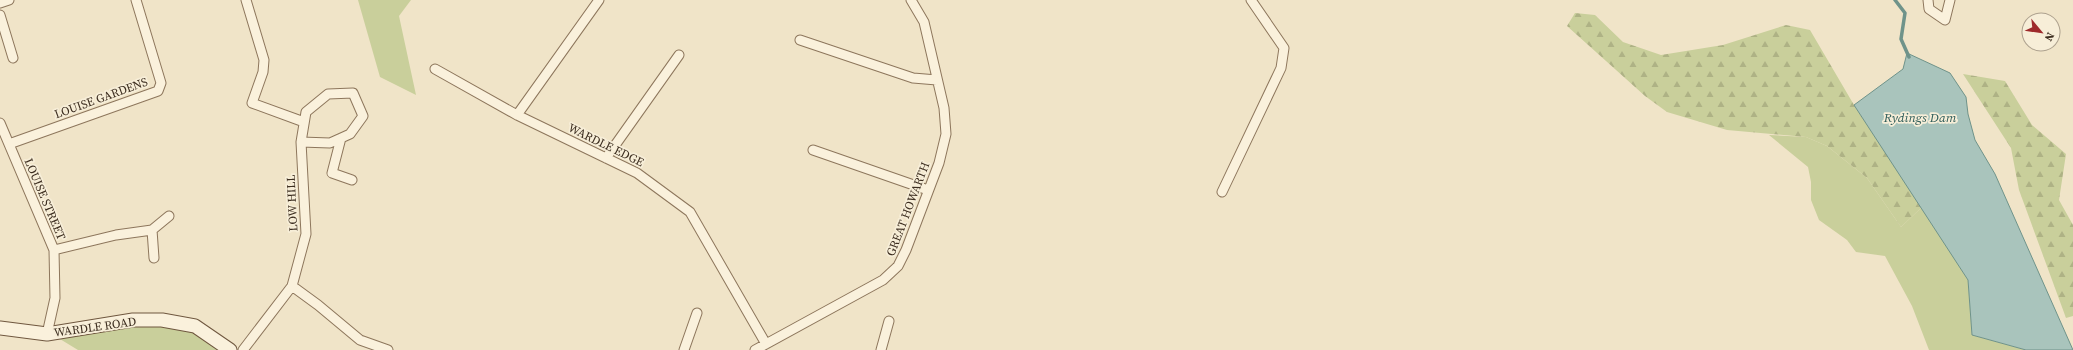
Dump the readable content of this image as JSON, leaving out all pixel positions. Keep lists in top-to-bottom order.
{
  "streets": {
    "street": [
      "LOUISE GARDENS",
      "WARDLE EDGE",
      "LOUISE STREET",
      "LOW HILL",
      "GREAT HOWARTH",
      "WARDLE ROAD"
    ]
  },
  "crossings": [
    ["LOUISE GARDENS", "LOUISE STREET"],
    ["WARDLE EDGE", "GREAT HOWARTH"],
    ["LOUISE STREET", "WARDLE ROAD"]
  ],
  "water": ["Rydings Dam"],
  "north": "bottom right"
}
